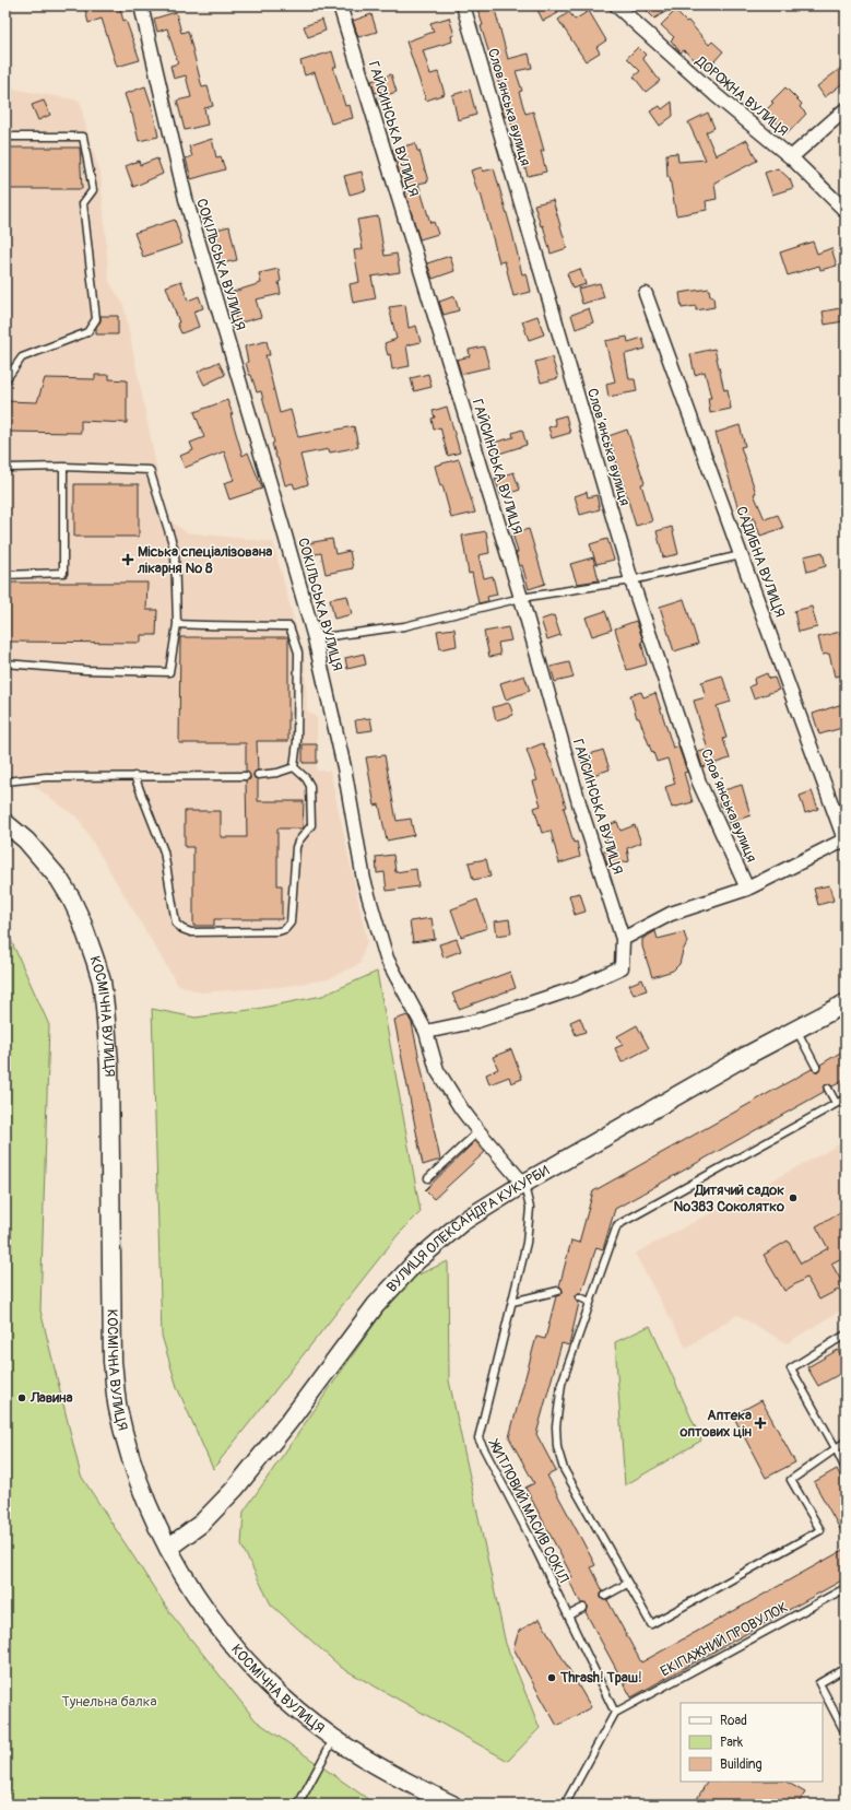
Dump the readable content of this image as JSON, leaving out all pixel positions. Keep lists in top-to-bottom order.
{
  "streets": {
    "main road": ["КОСМІЧНА ВУЛИЦЯ", "ВУЛИЦЯ ОЛЕКСАНДРА КУКУРБИ"],
    "street": [
      "ДОРОЖНА ВУЛИЦЯ",
      "Словʼянська вулиця",
      "ГАЙСИНСЬКА ВУЛИЦЯ",
      "СОКІЛЬСЬКА ВУЛИЦЯ",
      "САДИБНА ВУЛИЦЯ"
    ],
    "lane": ["ЖИТЛОВИЙ МАСИВ СОКІЛ", "ЕКІПАЖНИЙ ПРОВУЛОК"]
  },
  "crossings": [
    ["СОКІЛЬСЬКА ВУЛИЦЯ", "ВУЛИЦЯ ОЛЕКСАНДРА КУКУРБИ"],
    ["СОКІЛЬСЬКА ВУЛИЦЯ", "ЖИТЛОВИЙ МАСИВ СОКІЛ"],
    ["КОСМІЧНА ВУЛИЦЯ", "ВУЛИЦЯ ОЛЕКСАНДРА КУКУРБИ"],
    ["ВУЛИЦЯ ОЛЕКСАНДРА КУКУРБИ", "ЖИТЛОВИЙ МАСИВ СОКІЛ"],
    ["ЖИТЛОВИЙ МАСИВ СОКІЛ", "ЕКІПАЖНИЙ ПРОВУЛОК"]
  ],
  "parks": ["Тунельна балка"],
  "places": {
    "health": ["Міська спеціалізована лікарня № 8", "Аптека оптових цін"],
    "other": ["Дитячий садок №383 Соколятко", "Лавина", "Thrash! Траш!"]
  },
  "legend": ["Road", "Park", "Building"]
}
